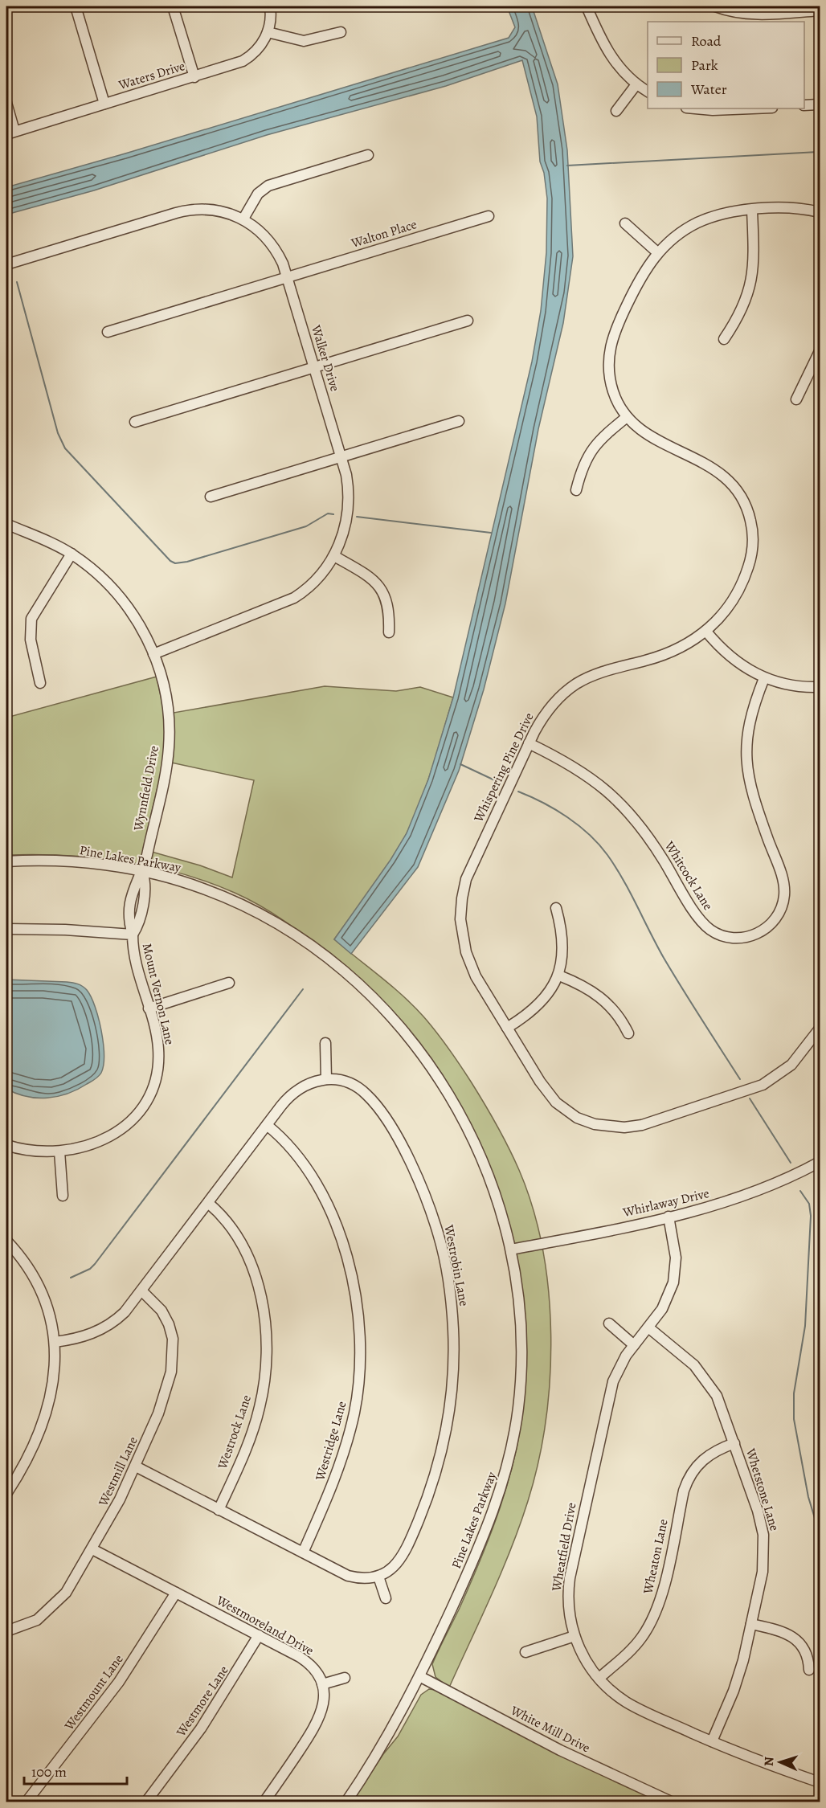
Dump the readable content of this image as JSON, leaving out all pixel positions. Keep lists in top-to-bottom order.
{
  "streets": {
    "street": [
      "Waters Drive",
      "Walton Place",
      "Walker Drive",
      "Whispering Pine Drive",
      "Wynnfield Drive",
      "Pine Lakes Parkway",
      "Whitcock Lane",
      "Mount Vernon Lane",
      "Whirlaway Drive",
      "Westrobin Lane",
      "Westrock Lane",
      "Westridge Lane",
      "Westmill Lane",
      "Whetstone Lane",
      "Wheatfield Drive",
      "Wheaton Lane",
      "Westmoreland Drive",
      "Westmount Lane",
      "Westmore Lane",
      "White Mill Drive"
    ]
  },
  "crossings": [
    ["Walton Place", "Walker Drive"],
    ["Walker Drive", "Wynnfield Drive"],
    ["Whispering Pine Drive", "Whitcock Lane"],
    ["Wynnfield Drive", "Pine Lakes Parkway"],
    ["Wynnfield Drive", "Mount Vernon Lane"],
    ["Pine Lakes Parkway", "Mount Vernon Lane"],
    ["Pine Lakes Parkway", "Whirlaway Drive"],
    ["Pine Lakes Parkway", "White Mill Drive"],
    ["Whirlaway Drive", "Wheatfield Drive"],
    ["Westrobin Lane", "Westrock Lane"],
    ["Westrobin Lane", "Westridge Lane"],
    ["Westrobin Lane", "Westmill Lane"],
    ["Westmill Lane", "Westmoreland Drive"],
    ["Whetstone Lane", "Wheatfield Drive"],
    ["Whetstone Lane", "Wheaton Lane"],
    ["Wheatfield Drive", "Wheaton Lane"],
    ["Westmoreland Drive", "Westmount Lane"],
    ["Westmoreland Drive", "Westmore Lane"]
  ],
  "legend": ["Road", "Park", "Water"],
  "scale_bar": "100 m",
  "north": "left"
}
